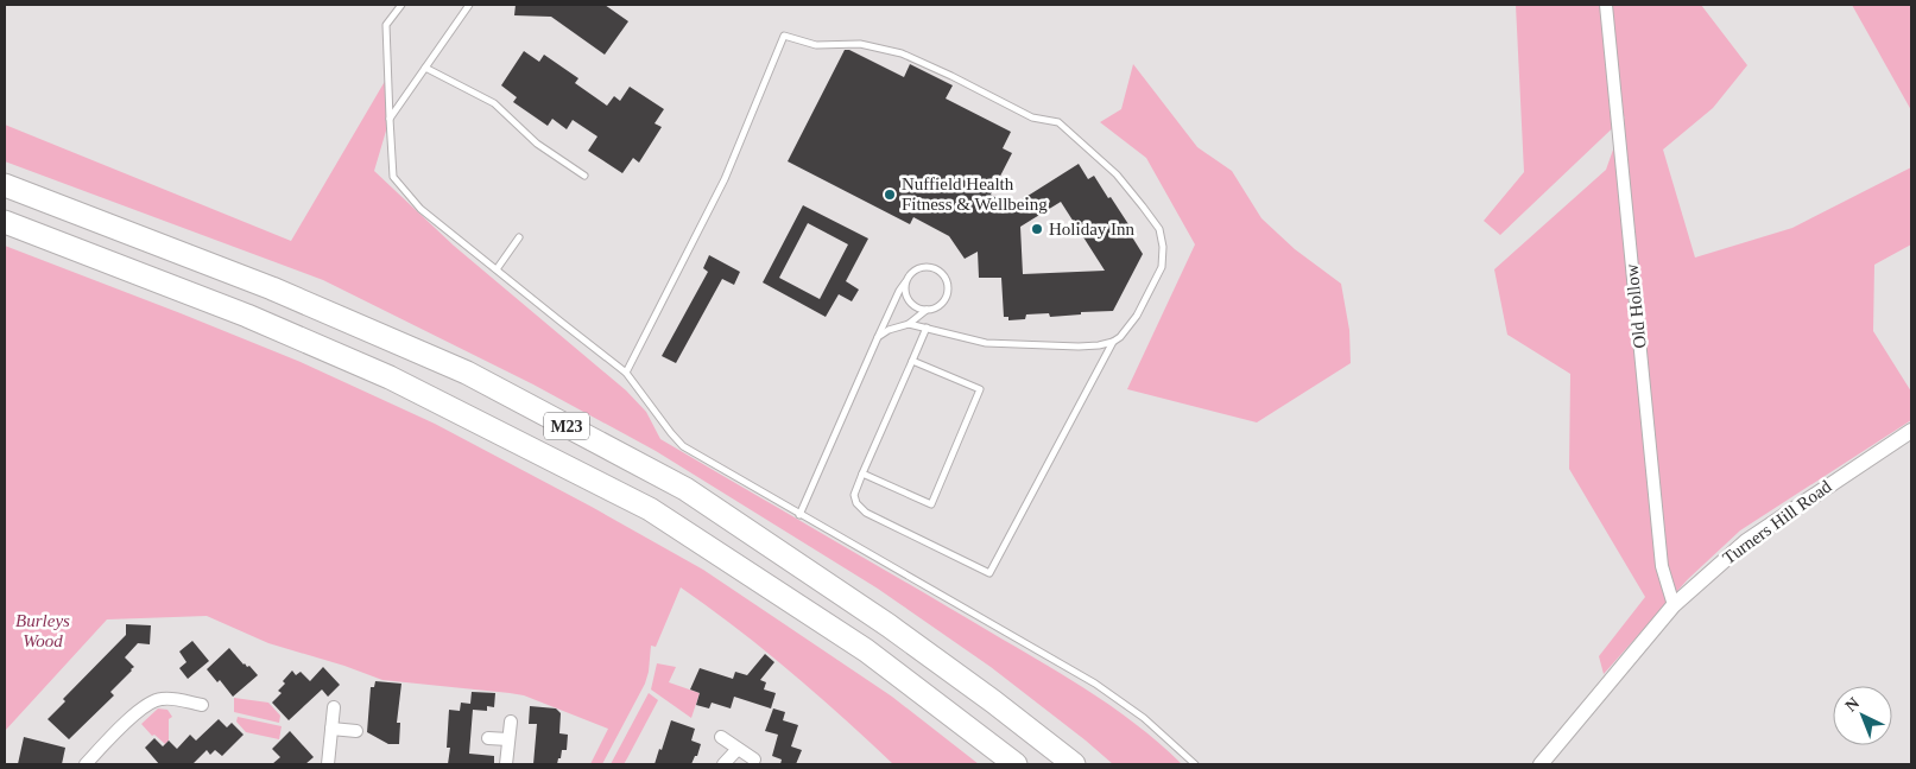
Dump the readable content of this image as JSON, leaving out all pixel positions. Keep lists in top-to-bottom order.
{
  "streets": {
    "highway": ["M23"],
    "street": ["Old Hollow", "Turners Hill Road"]
  },
  "crossings": [
    ["Old Hollow", "Turners Hill Road"]
  ],
  "parks": ["Burleys Wood"],
  "places": ["Nuffield Health Fitness & Wellbeing", "Holiday Inn"],
  "north": "top left"
}
